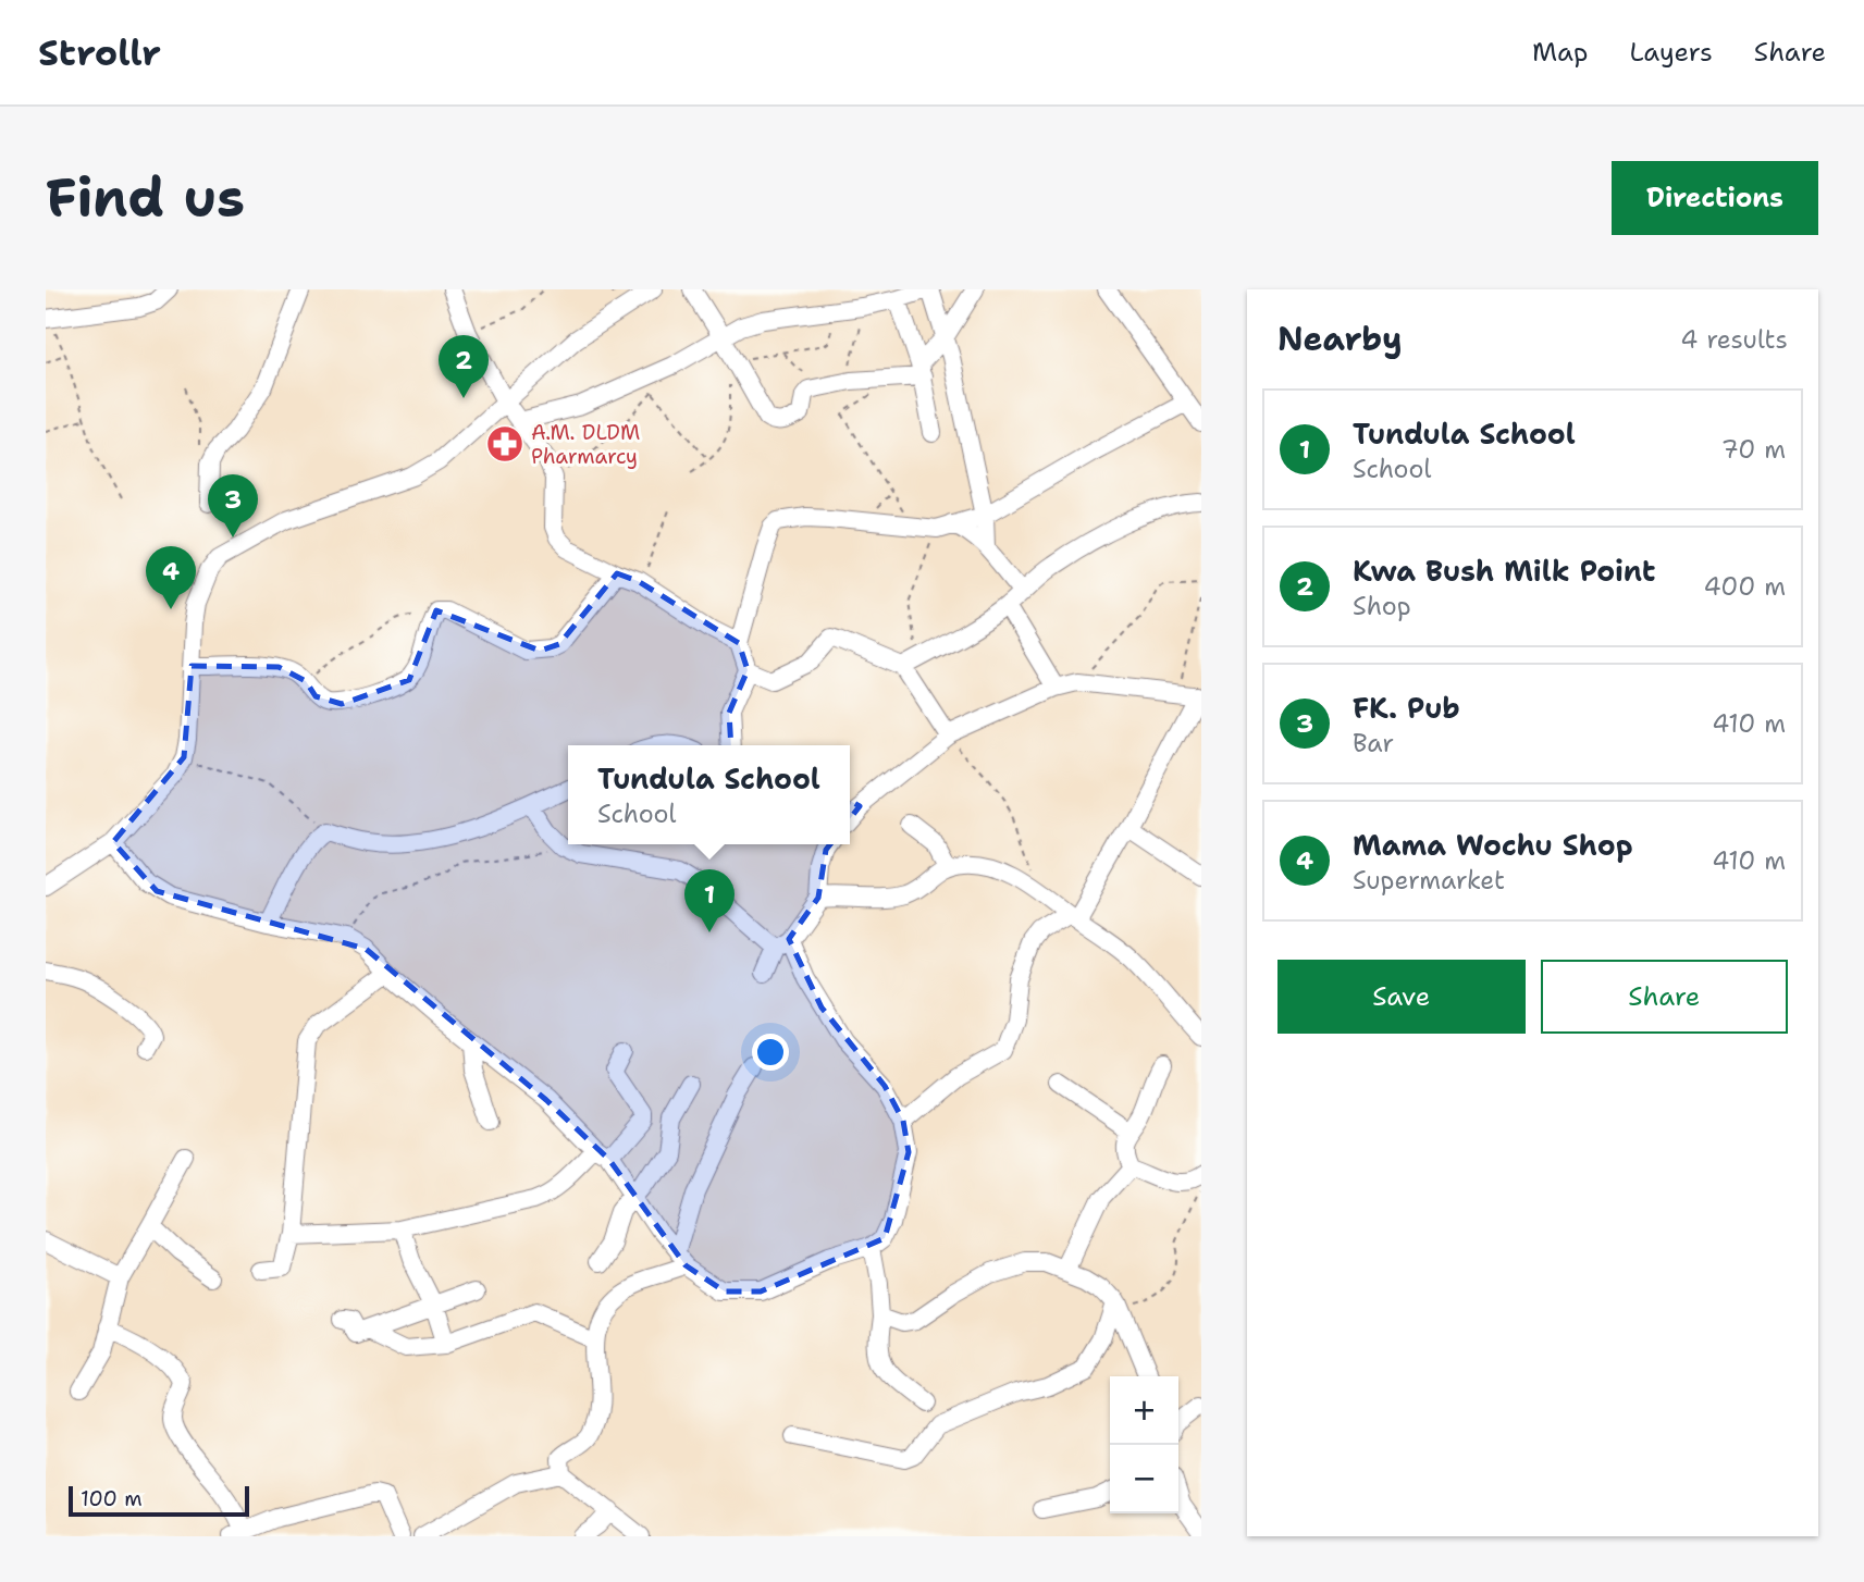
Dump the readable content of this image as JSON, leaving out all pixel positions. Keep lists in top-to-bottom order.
{
  "places": {
    "pharmacy": ["A.M. DLDM Pharmarcy"]
  },
  "scale_bar": "100 m",
  "page": {
    "header": "Strollr",
    "nav": ["Map", "Layers", "Share"],
    "buttons": [
      "Directions",
      ["Save", "Share"]
    ],
    "title": "Find us",
    "heading": ["Nearby", "4 results"],
    "pins": [
      "2",
      "3",
      "4",
      "1"
    ],
    "list": [
      {
        "mark": "1",
        "name": "Tundula School",
        "note": "School",
        "value": "70 m"
      },
      {
        "mark": "2",
        "name": "Kwa Bush Milk Point",
        "note": "Shop",
        "value": "400 m"
      },
      {
        "mark": "3",
        "name": "FK. Pub",
        "note": "Bar",
        "value": "410 m"
      },
      {
        "mark": "4",
        "name": "Mama Wochu Shop",
        "note": "Supermarket",
        "value": "410 m"
      }
    ],
    "popup": ["Tundula School", "School"],
    "map_buttons": ["+", "−"],
    "scale": "100 m"
  }
}
